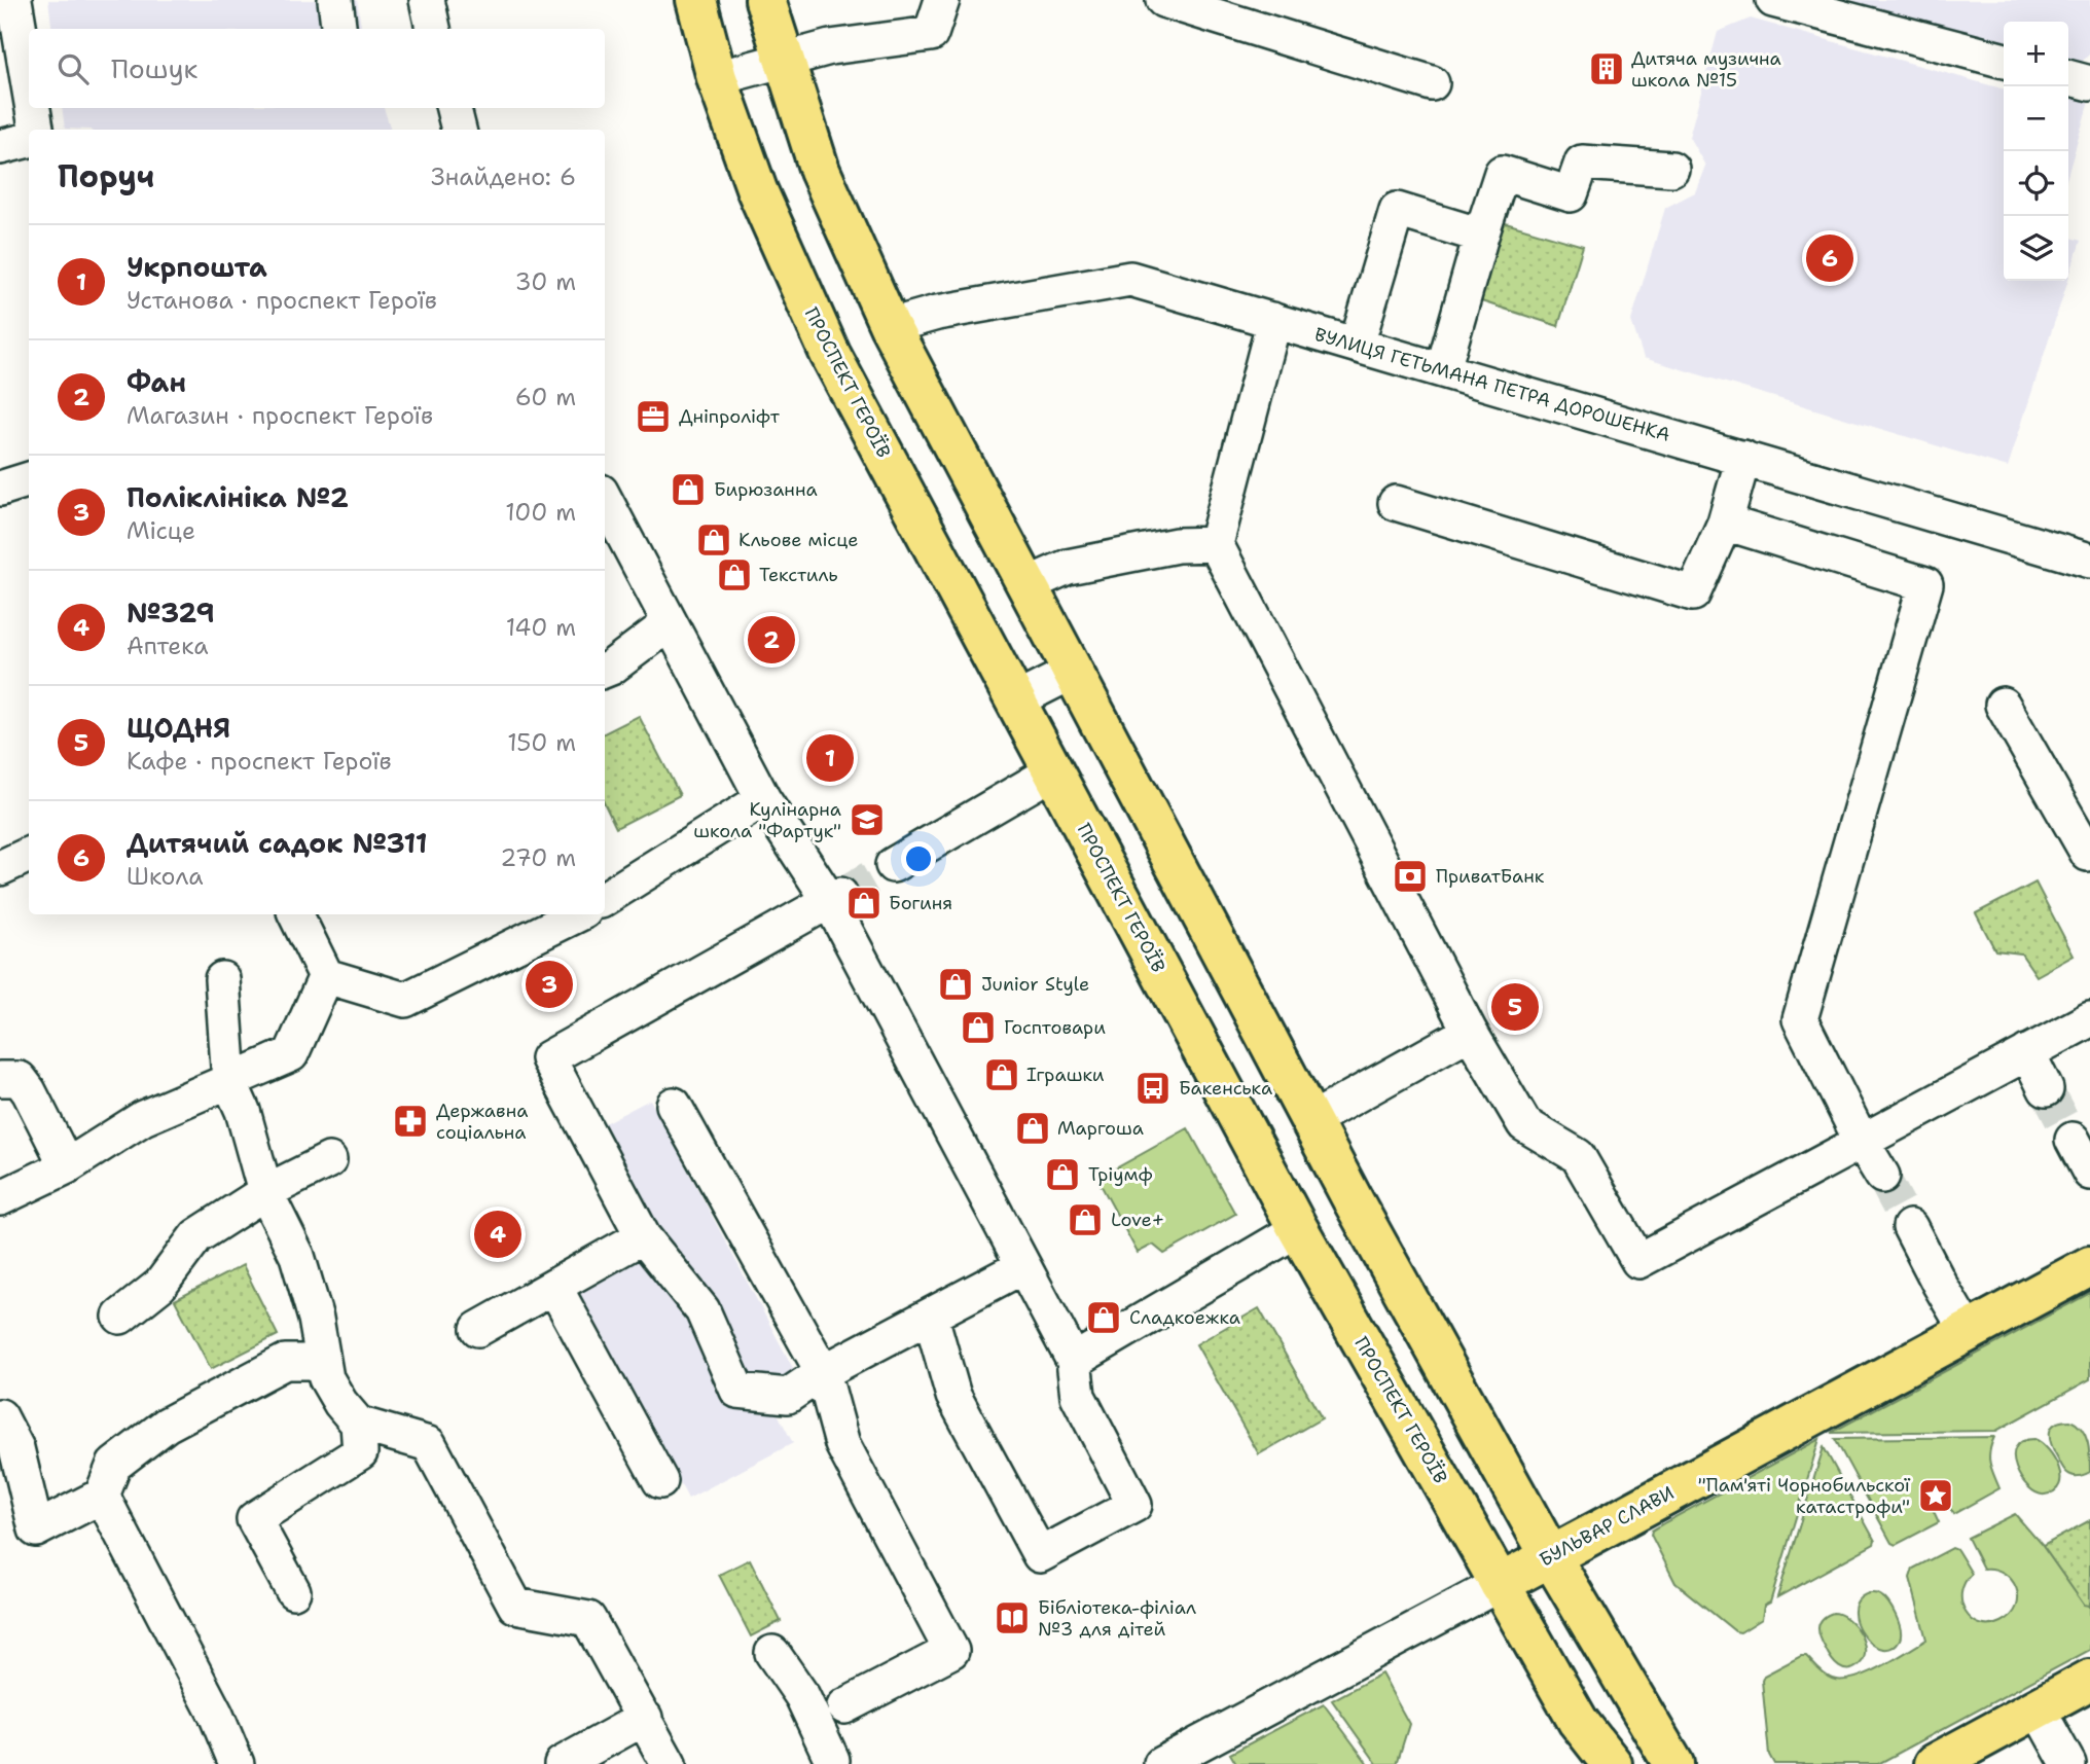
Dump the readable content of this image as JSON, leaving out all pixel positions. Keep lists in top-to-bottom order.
{
  "streets": {
    "main road": ["ПРОСПЕКТ ГЕРОЇВ", "БУЛЬВАР СЛАВИ"],
    "street": ["ВУЛИЦЯ ГЕТЬМАНА ПЕТРА ДОРОШЕНКА"]
  },
  "crossings": [
    ["ПРОСПЕКТ ГЕРОЇВ", "БУЛЬВАР СЛАВИ"]
  ],
  "places": {
    "building": ["Дитяча музична школа №15"],
    "office": ["Дніпроліфт"],
    "shop": [
      "Бирюзанна",
      "Кльове місце",
      "Текстиль",
      "Богиня",
      "Junior Style",
      "Госптовари",
      "Іграшки",
      "Маргоша",
      "Тріумф",
      "Love+",
      "Сладкоежка"
    ],
    "school or university": ["Кулінарна школа \"Фартук\""],
    "bank": ["ПриватБанк"],
    "bus stop": ["Бакенська"],
    "pharmacy": ["Державна соціальна"],
    "place": ["\"Пам'яті Чорнобильскої катастрофи\""],
    "library": ["Бібліотека-філіал №3 для дітей"]
  },
  "page": {
    "map_buttons": ["+", "−"],
    "search": "Пошук",
    "heading": ["Поруч", "Знайдено: 6"],
    "list": [
      {
        "mark": "1",
        "name": "Укрпошта",
        "note": "Установа · проспект Героїв",
        "value": "30 m"
      },
      {
        "mark": "2",
        "name": "Фан",
        "note": "Магазин · проспект Героїв",
        "value": "60 m"
      },
      {
        "mark": "3",
        "name": "Поліклініка №2",
        "note": "Місце",
        "value": "100 m"
      },
      {
        "mark": "4",
        "name": "№329",
        "note": "Аптека",
        "value": "140 m"
      },
      {
        "mark": "5",
        "name": "ЩОДНЯ",
        "note": "Кафе · проспект Героїв",
        "value": "150 m"
      },
      {
        "mark": "6",
        "name": "Дитячий садок №311",
        "note": "Школа",
        "value": "270 m"
      }
    ],
    "pins": [
      "6",
      "2",
      "1",
      "3",
      "5",
      "4"
    ]
  }
}
